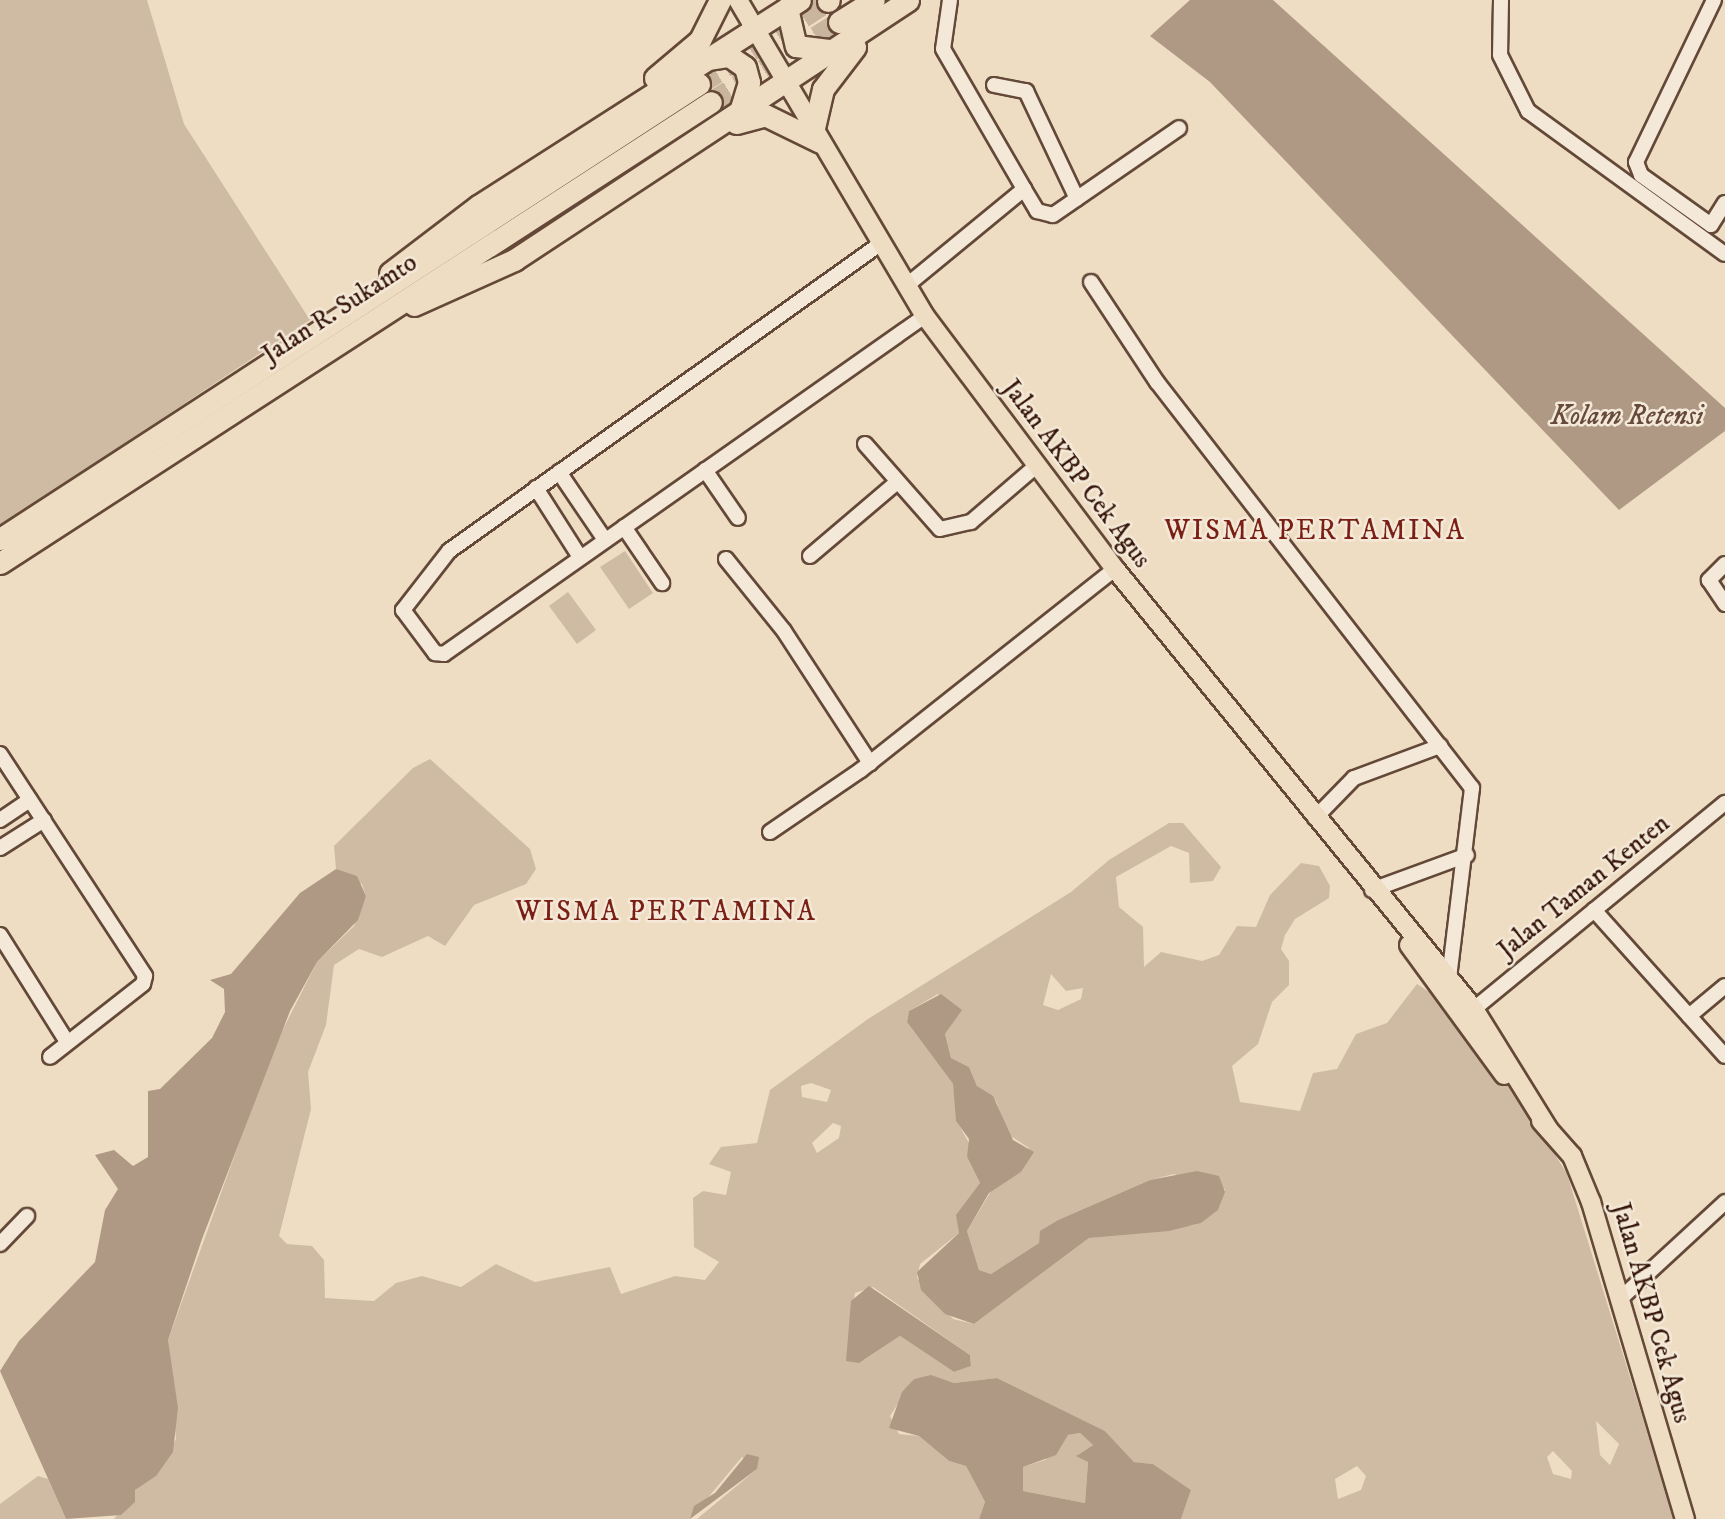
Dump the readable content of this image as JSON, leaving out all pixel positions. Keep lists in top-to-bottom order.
{
  "streets": {
    "highway": ["Jalan R. Sukamto"],
    "main road": ["Jalan AKBP Cek Agus"],
    "street": ["Jalan Taman Kenten"]
  },
  "crossings": [
    ["Jalan AKBP Cek Agus", "Jalan Taman Kenten"]
  ],
  "districts": ["WISMA PERTAMINA", "WISMA PERTAMINA"],
  "water": ["Kolam Retensi"]
}
